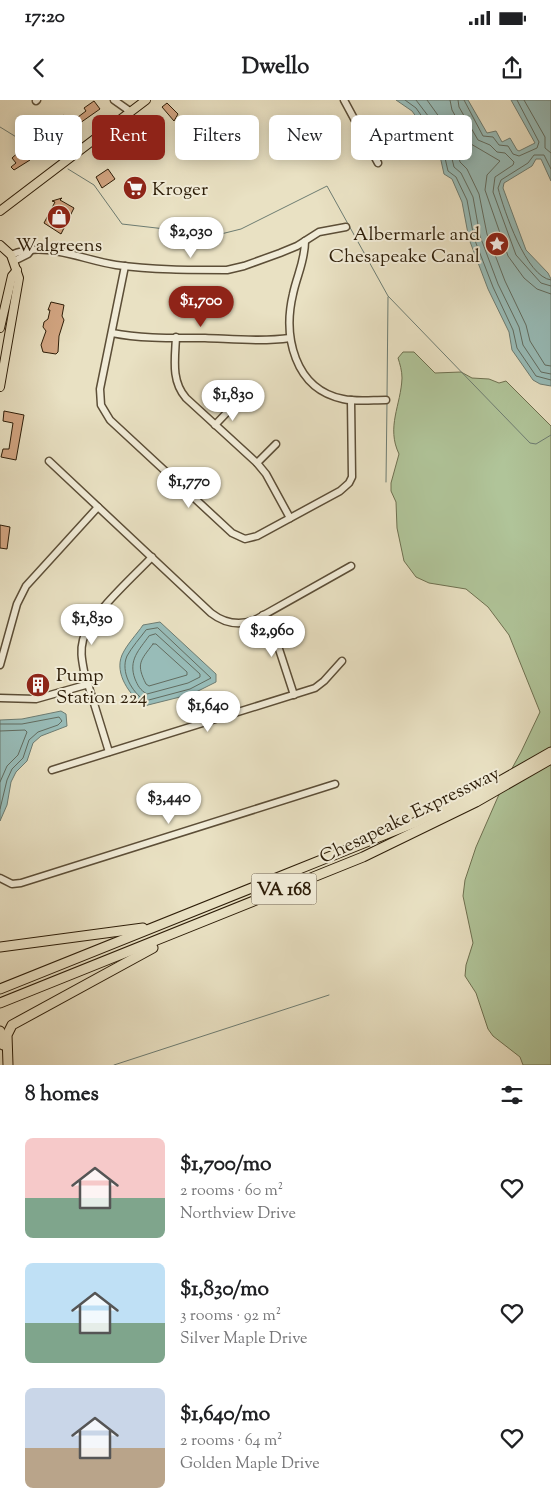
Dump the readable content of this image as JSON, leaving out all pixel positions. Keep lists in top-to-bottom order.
{
  "streets": {
    "highway": ["Chesapeake Expressway", "VA 168"]
  },
  "places": {
    "supermarket": ["Kroger"],
    "shop": ["Walgreens"],
    "place": ["Albermarle and Chesapeake Canal"],
    "building": ["Pump Station 224"]
  },
  "page": {
    "status": "17:20",
    "header": "Dwello",
    "chip": [
      "Buy",
      "Rent",
      "Filters",
      "New",
      "Apartment"
    ],
    "price": [
      "$2,030",
      "$1,700",
      "$1,830",
      "$1,770",
      "$1,830",
      "$2,960",
      "$1,640",
      "$3,440"
    ],
    "heading": "8 homes",
    "list": [
      {
        "name": "$1,700/mo",
        "note": "2 rooms · 60 m² · Northview Drive"
      },
      {
        "name": "$1,830/mo",
        "note": "3 rooms · 92 m² · Silver Maple Drive"
      },
      {
        "name": "$1,640/mo",
        "note": "2 rooms · 64 m² · Golden Maple Drive"
      }
    ]
  }
}
